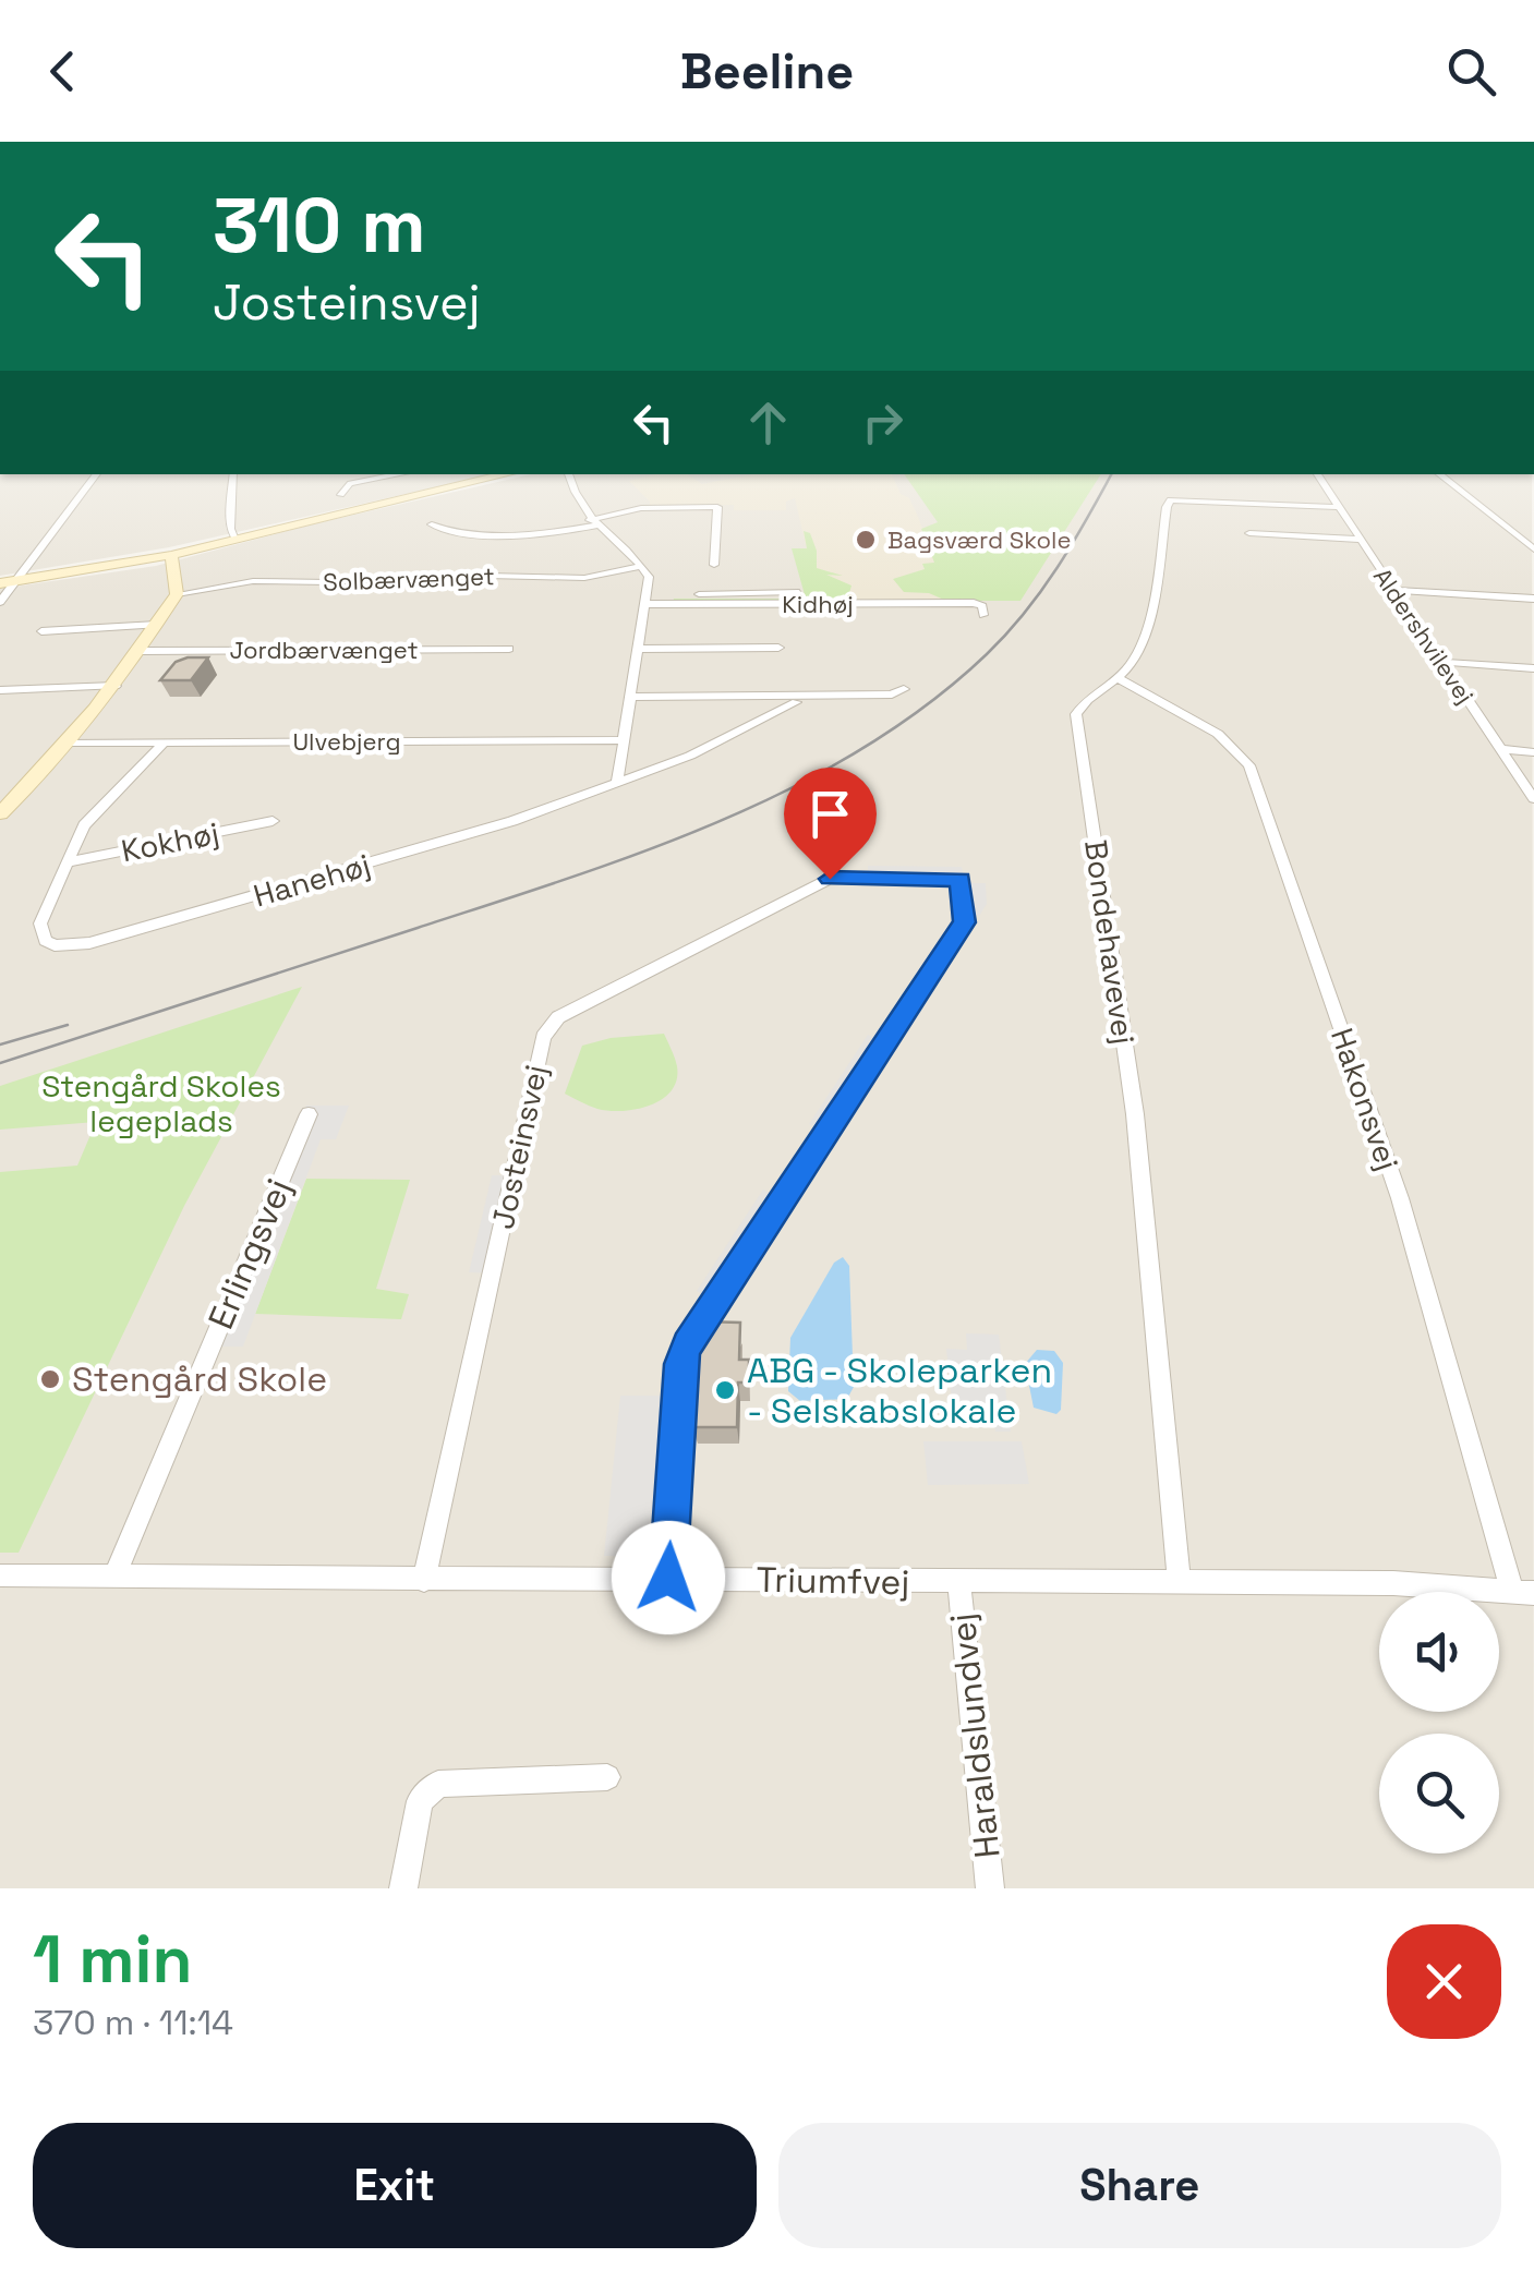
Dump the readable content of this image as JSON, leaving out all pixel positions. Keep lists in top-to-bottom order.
{
  "streets": {
    "street": [
      "Solbærvænget",
      "Kidhøj",
      "Aldershvilevej",
      "Jordbærvænget",
      "Ulvebjerg",
      "Kokhøj",
      "Hanehøj",
      "Bondehavevej",
      "Hakonsvej",
      "Josteinsvej",
      "Erlingsvej",
      "Triumfvej",
      "Haraldslundvej"
    ]
  },
  "crossings": [
    ["Aldershvilevej", "Bondehavevej"],
    ["Ulvebjerg", "Hanehøj"],
    ["Kokhøj", "Hanehøj"],
    ["Bondehavevej", "Hakonsvej"],
    ["Bondehavevej", "Triumfvej"],
    ["Hakonsvej", "Triumfvej"],
    ["Josteinsvej", "Triumfvej"],
    ["Erlingsvej", "Triumfvej"],
    ["Triumfvej", "Haraldslundvej"]
  ],
  "parks": ["Stengård Skoles legeplads"],
  "places": ["Bagsværd Skole", "Stengård Skole", "ABG - Skoleparken - Selskabslokale"],
  "page": {
    "header": "Beeline",
    "turn": ["310 m", "Josteinsvej"],
    "heading": ["1 min", "370 m · 11:14"],
    "buttons": ["Exit", "Share"]
  }
}
